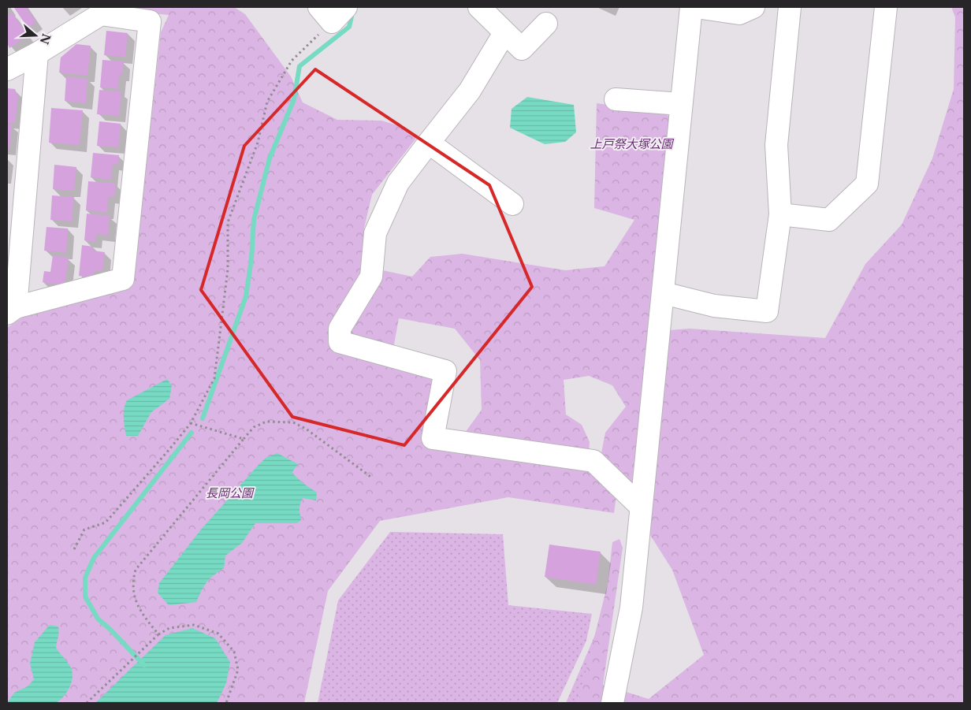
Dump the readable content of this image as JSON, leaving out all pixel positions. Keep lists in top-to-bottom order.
{
  "parks": ["上戸祭大塚公園", "長岡公園"],
  "north": "right"
}
